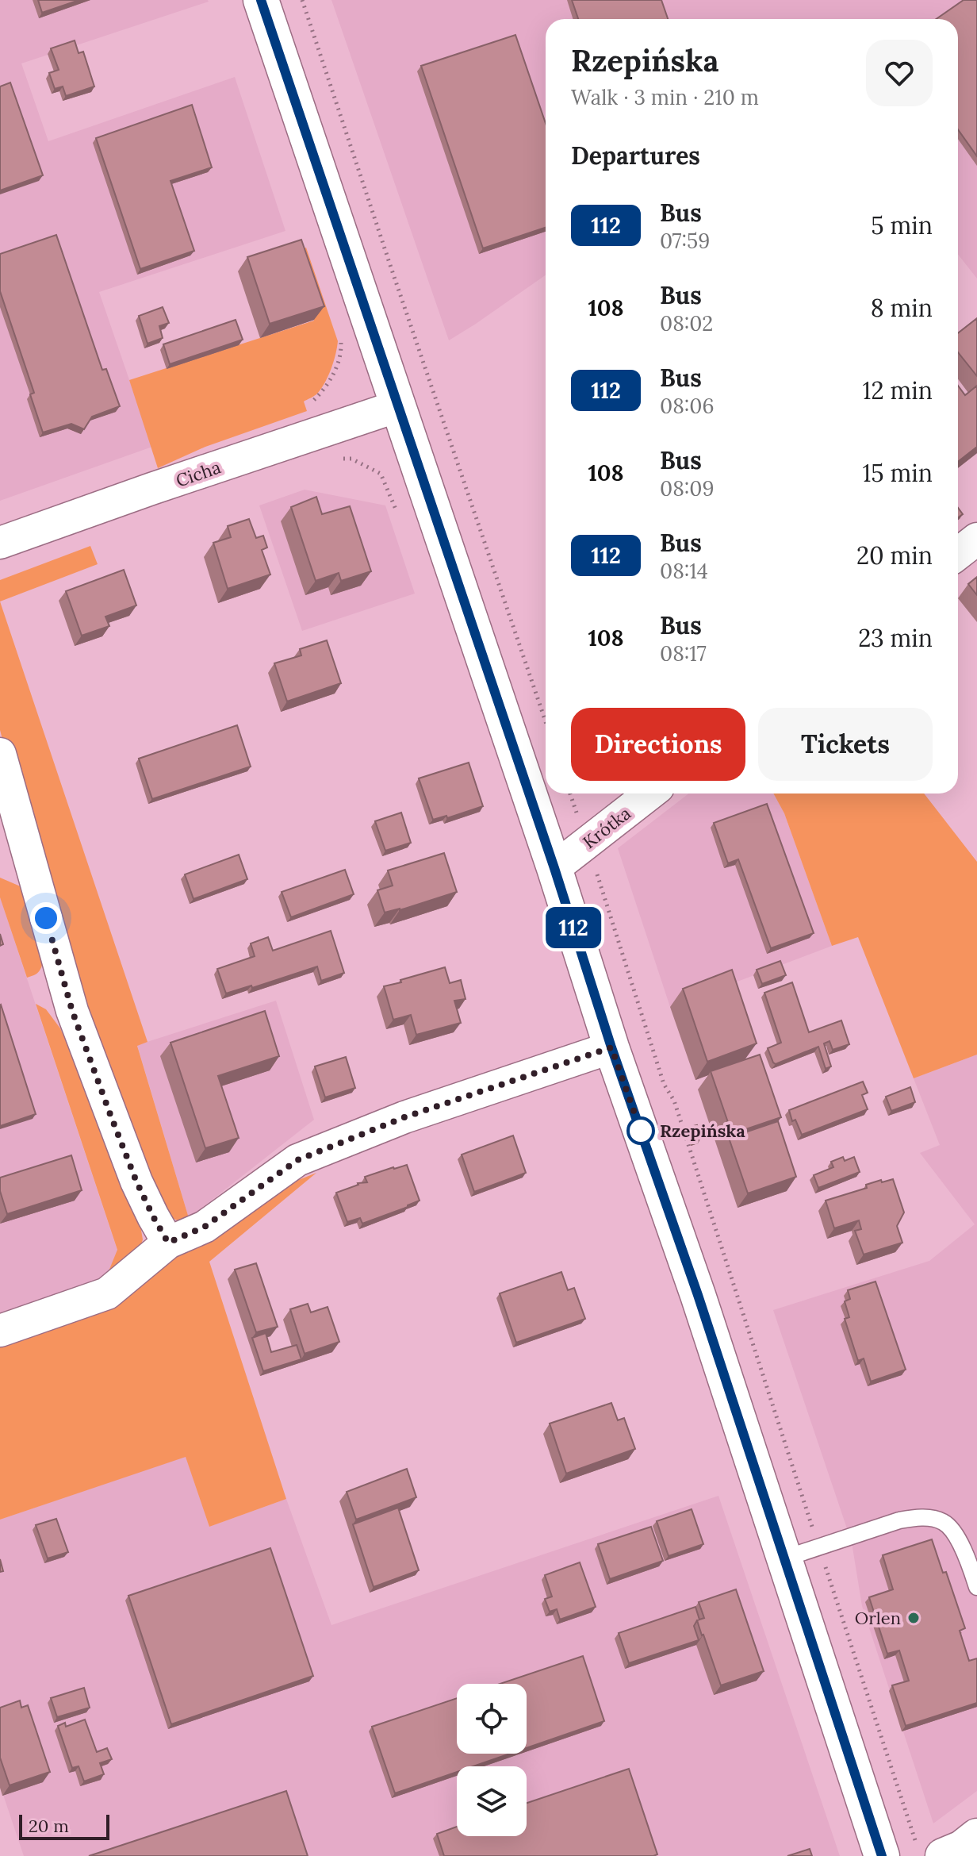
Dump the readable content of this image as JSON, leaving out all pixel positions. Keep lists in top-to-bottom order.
{
  "streets": {
    "street": ["Cicha", "Krótka"]
  },
  "places": ["Rzepińska", "Orlen"],
  "lines": ["bus line 112"],
  "scale_bar": "20 m",
  "page": {
    "on_map": "112",
    "heading": [
      ["Rzepińska", "Walk · 3 min · 210 m"],
      "Departures"
    ],
    "list": [
      {
        "mark": "112",
        "name": "Bus",
        "note": "07:59",
        "value": "5 min"
      },
      {
        "mark": "108",
        "name": "Bus",
        "note": "08:02",
        "value": "8 min"
      },
      {
        "mark": "112",
        "name": "Bus",
        "note": "08:06",
        "value": "12 min"
      },
      {
        "mark": "108",
        "name": "Bus",
        "note": "08:09",
        "value": "15 min"
      },
      {
        "mark": "112",
        "name": "Bus",
        "note": "08:14",
        "value": "20 min"
      },
      {
        "mark": "108",
        "name": "Bus",
        "note": "08:17",
        "value": "23 min"
      }
    ],
    "buttons": ["Directions", "Tickets"],
    "scale": "20 m"
  }
}
